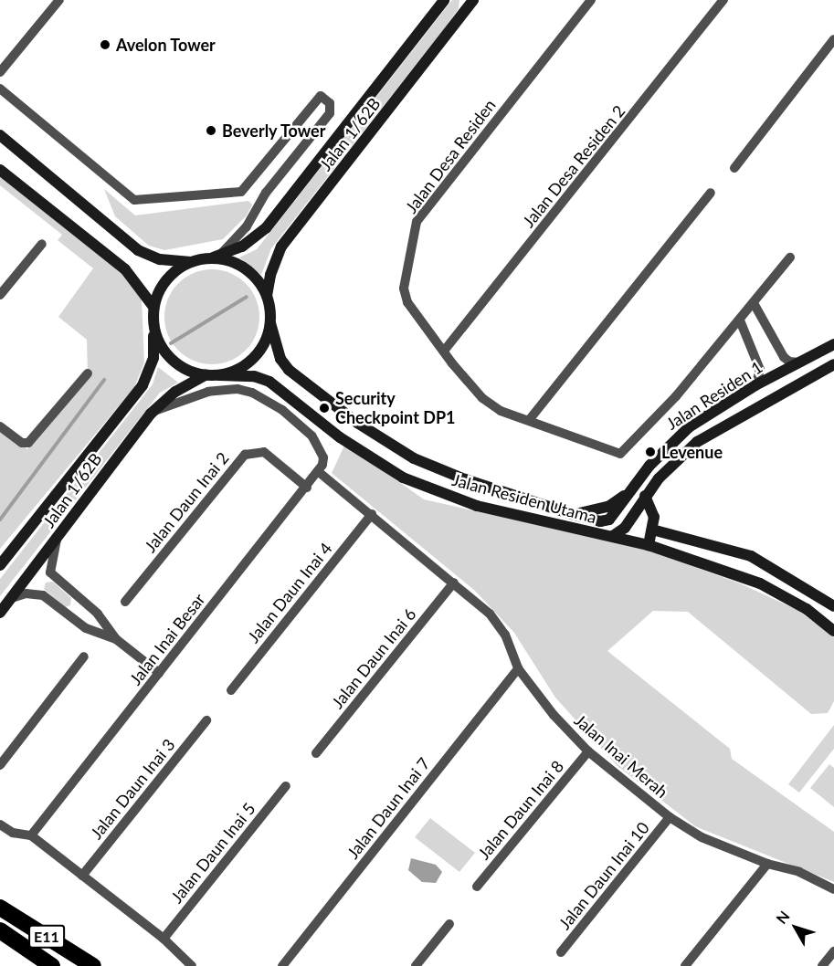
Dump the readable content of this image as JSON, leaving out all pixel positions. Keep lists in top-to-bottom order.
{
  "streets": {
    "highway": ["E11"],
    "main road": ["Jalan 1/62B", "Jalan Residen 1", "Jalan Residen Utama"],
    "street": [
      "Jalan Desa Residen",
      "Jalan Desa Residen 2",
      "Jalan Daun Inai 2",
      "Jalan Daun Inai 4",
      "Jalan Inai Besar",
      "Jalan Daun Inai 6",
      "Jalan Inai Merah",
      "Jalan Daun Inai 3",
      "Jalan Daun Inai 7",
      "Jalan Daun Inai 8",
      "Jalan Daun Inai 5",
      "Jalan Daun Inai 10"
    ]
  },
  "crossings": [
    ["Jalan 1/62B", "Jalan Residen Utama"],
    ["Jalan Desa Residen", "Jalan Desa Residen 2"],
    ["Jalan Residen 1", "Jalan Residen Utama"],
    ["Jalan Daun Inai 2", "Jalan Inai Besar"],
    ["Jalan Daun Inai 4", "Jalan Inai Merah"],
    ["Jalan Inai Besar", "Jalan Inai Merah"],
    ["Jalan Daun Inai 6", "Jalan Inai Merah"],
    ["Jalan Inai Merah", "Jalan Daun Inai 7"],
    ["Jalan Inai Merah", "Jalan Daun Inai 8"],
    ["Jalan Inai Merah", "Jalan Daun Inai 10"]
  ],
  "places": [
    "Avelon Tower",
    "Beverly Tower",
    "Security Checkpoint DP1",
    "Levenue"
  ],
  "north": "top left"
}
